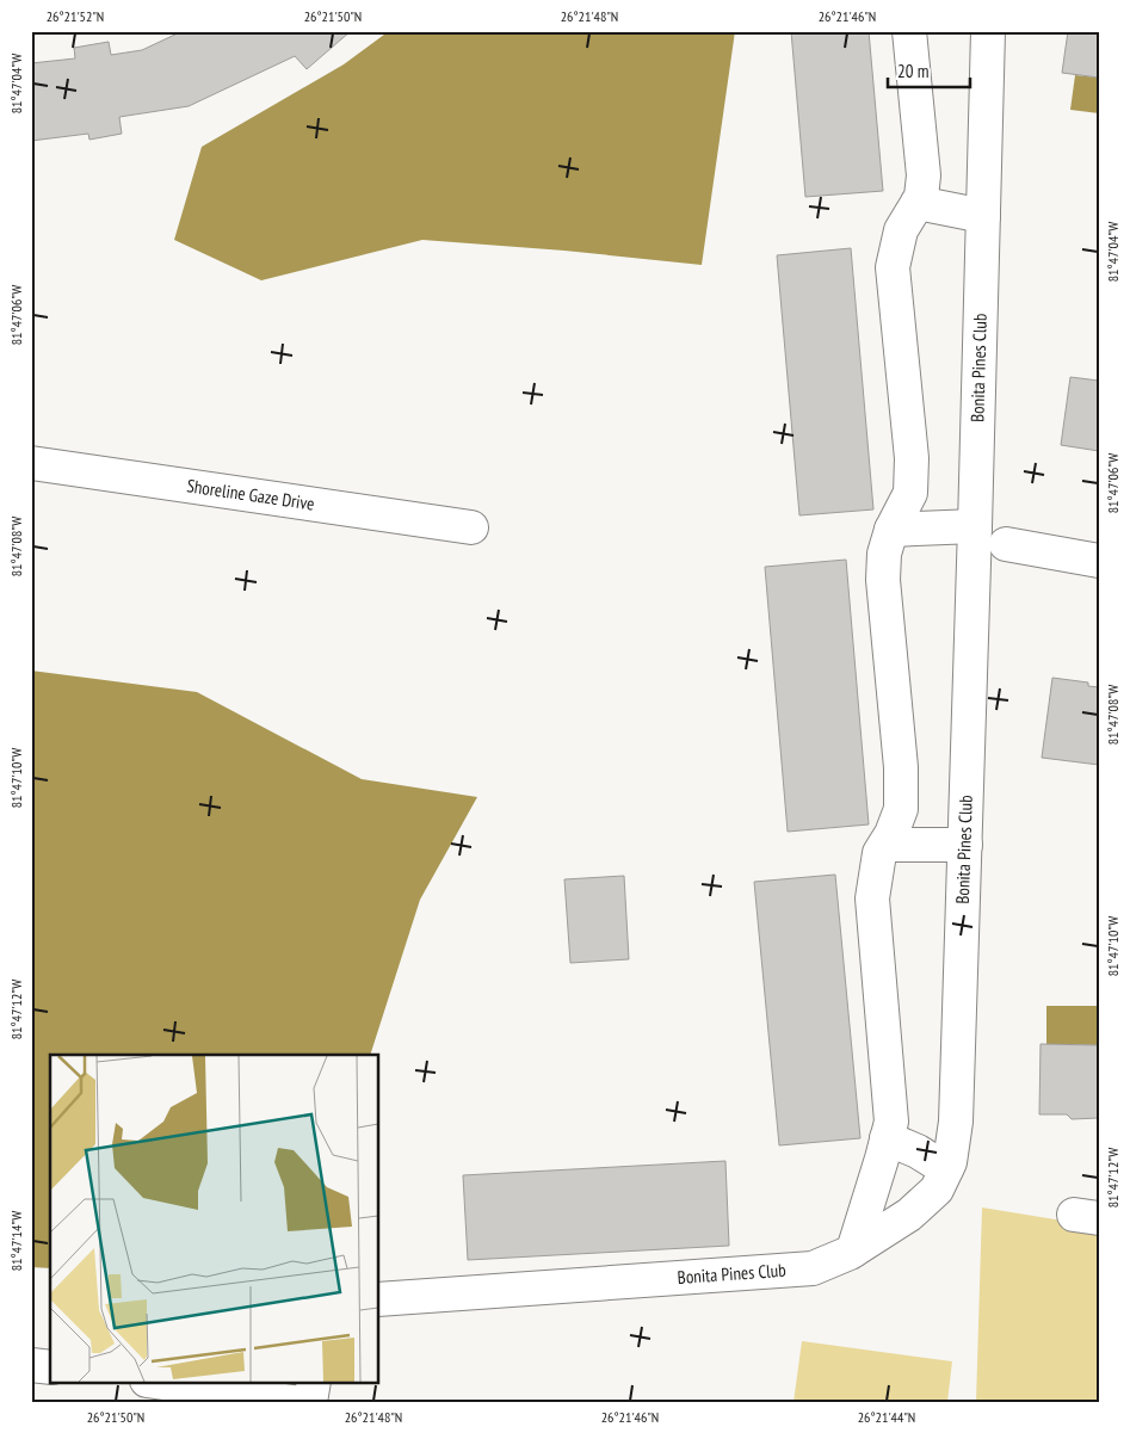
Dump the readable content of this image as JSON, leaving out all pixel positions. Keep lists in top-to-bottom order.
{
  "streets": {
    "street": ["Bonita Pines Club", "Shoreline Gaze Drive"]
  },
  "scale_bar": "20 m",
  "coordinates": [
    "26°21'52\"N",
    "26°21'50\"N",
    "26°21'48\"N",
    "26°21'46\"N",
    "81°47'04\"W",
    "81°47'06\"W",
    "81°47'08\"W",
    "81°47'10\"W",
    "81°47'12\"W",
    "81°47'14\"W",
    "26°21'44\"N"
  ]
}
